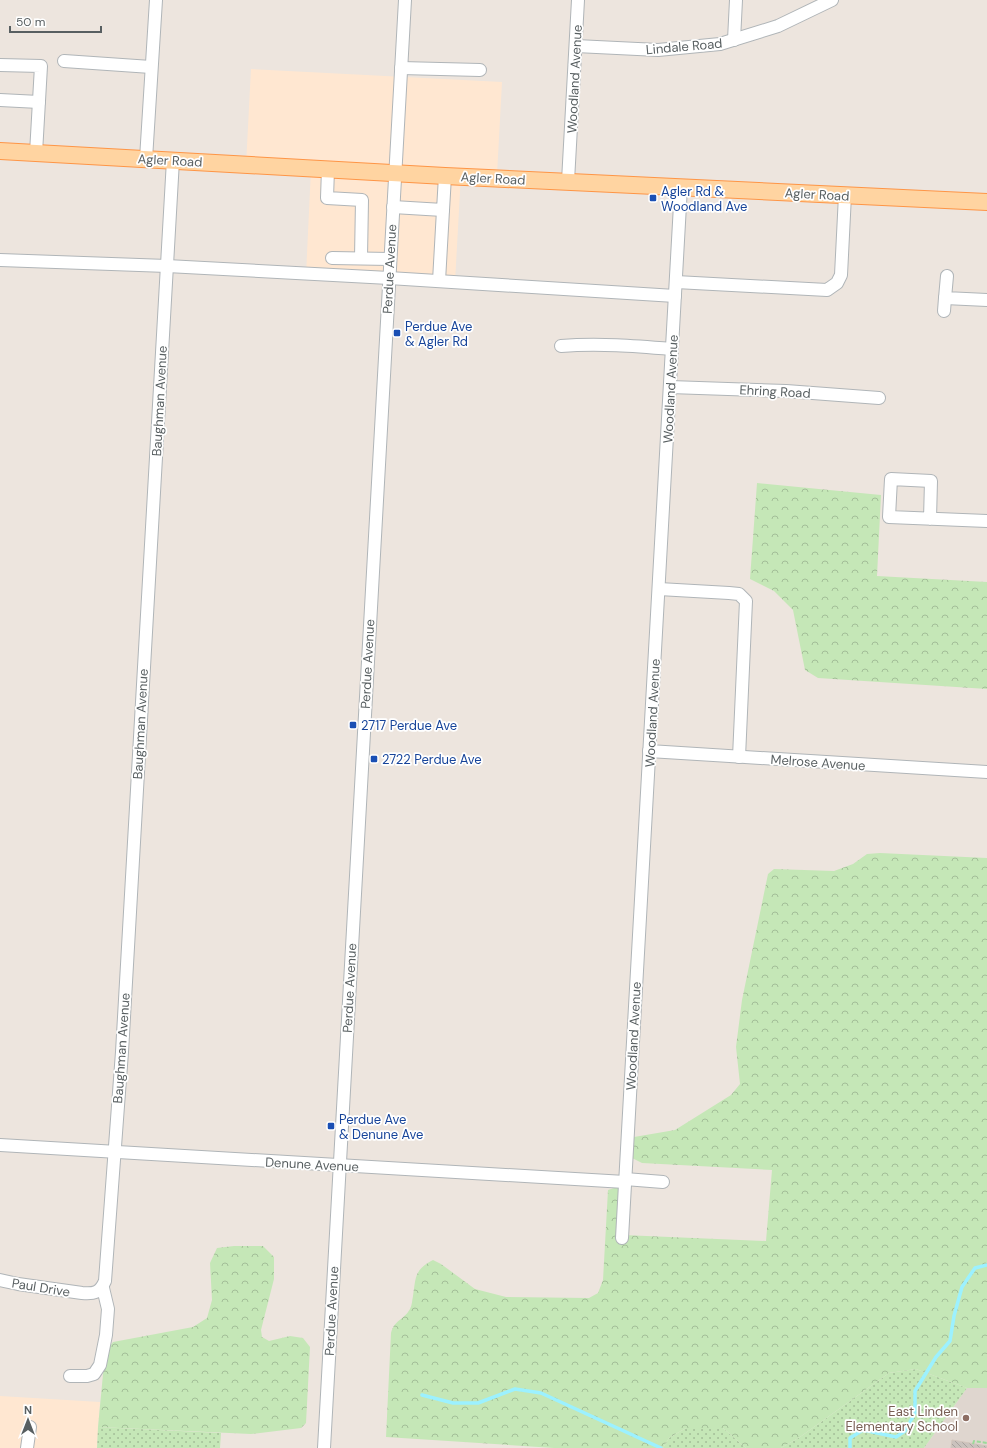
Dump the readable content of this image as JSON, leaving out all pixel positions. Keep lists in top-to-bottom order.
{
  "streets": {
    "main road": ["Agler Road"],
    "street": [
      "Lindale Road",
      "Woodland Avenue",
      "Perdue Avenue",
      "Ehring Road",
      "Baughman Avenue",
      "Melrose Avenue",
      "Denune Avenue",
      "Paul Drive"
    ]
  },
  "crossings": [
    ["Lindale Road", "Woodland Avenue"],
    ["Woodland Avenue", "Agler Road"],
    ["Woodland Avenue", "Ehring Road"],
    ["Woodland Avenue", "Melrose Avenue"],
    ["Woodland Avenue", "Denune Avenue"],
    ["Agler Road", "Perdue Avenue"],
    ["Agler Road", "Baughman Avenue"],
    ["Perdue Avenue", "Denune Avenue"],
    ["Baughman Avenue", "Denune Avenue"],
    ["Baughman Avenue", "Paul Drive"]
  ],
  "places": {
    "transit": [
      "Agler Rd & Woodland Ave",
      "Perdue Ave & Agler Rd",
      "2717 Perdue Ave",
      "2722 Perdue Ave",
      "Perdue Ave & Denune Ave"
    ],
    "other": ["East Linden Elementary School"]
  },
  "scale_bar": "50 m",
  "north": "top"
}
